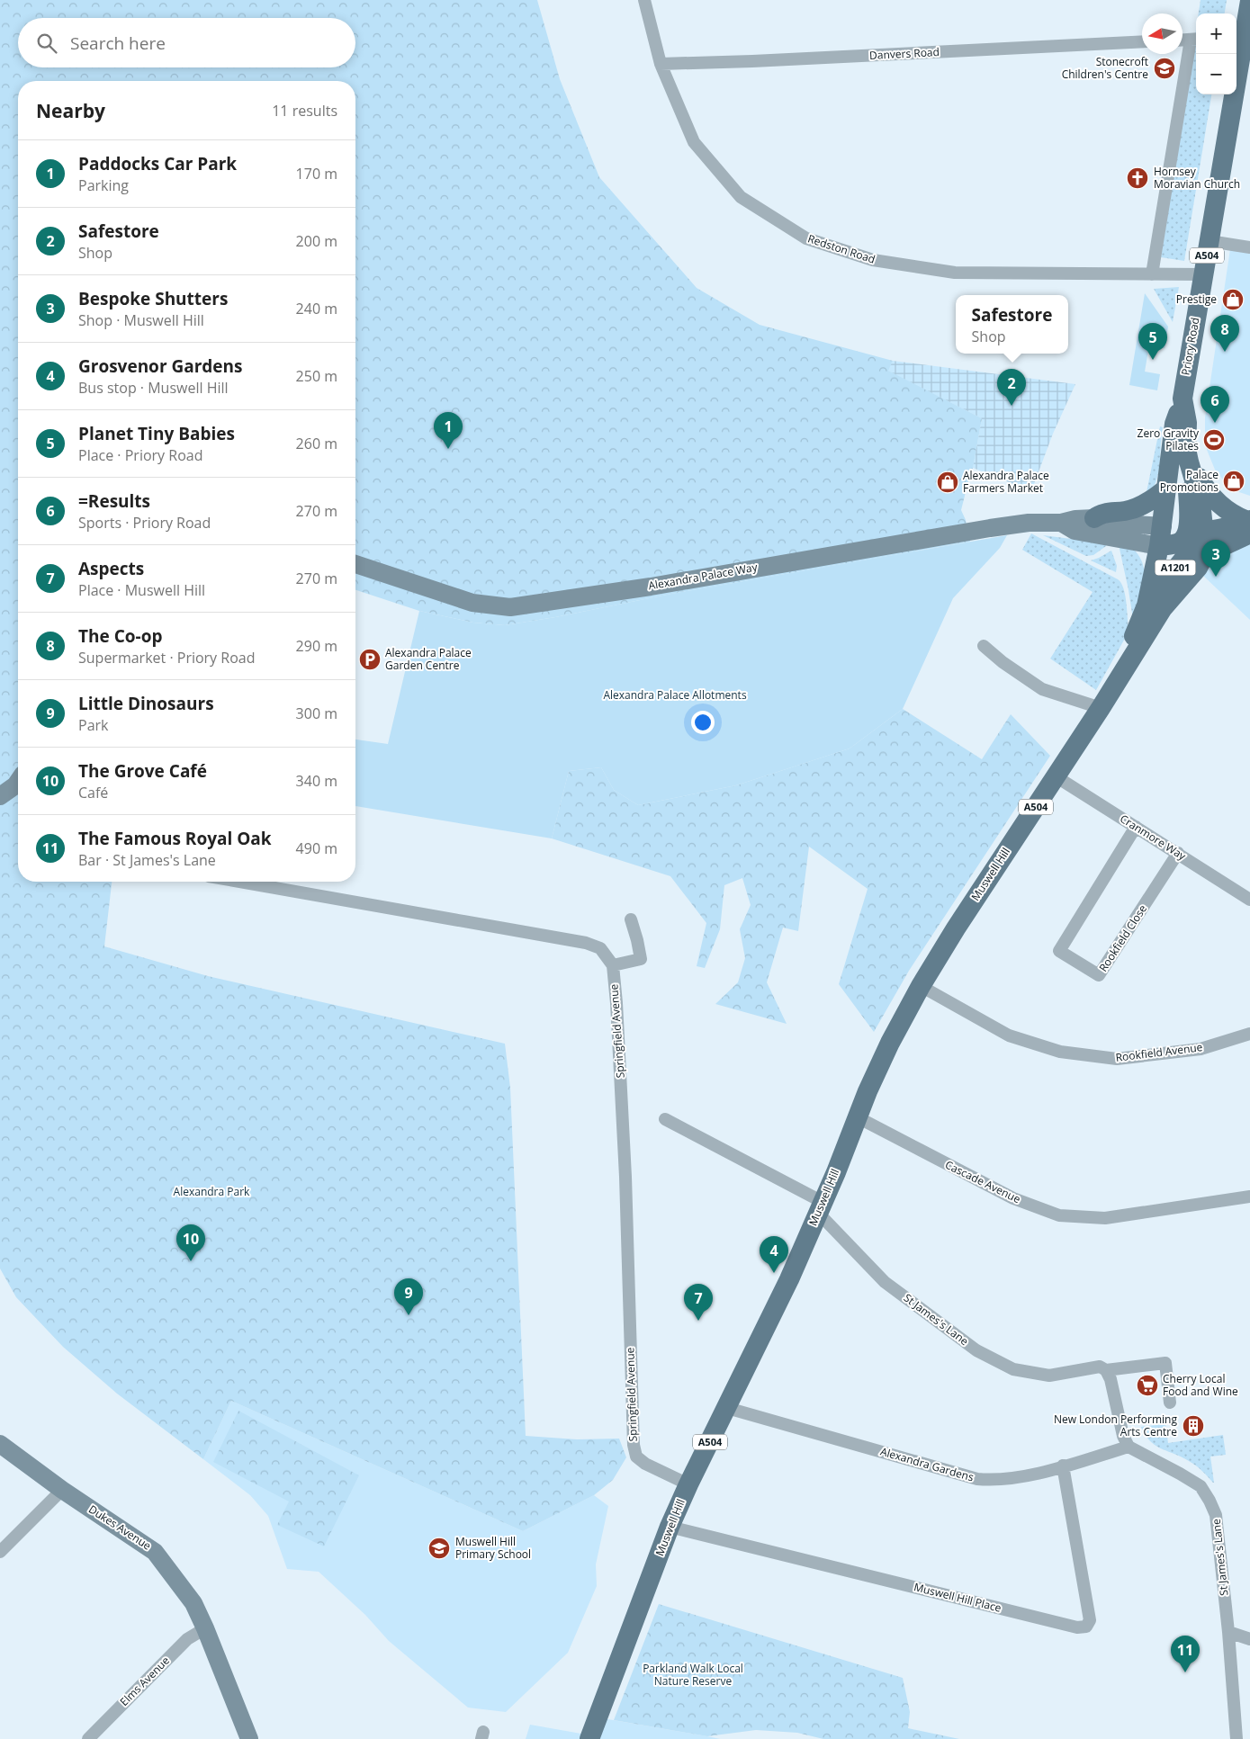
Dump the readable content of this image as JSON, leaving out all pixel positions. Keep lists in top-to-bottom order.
{
  "streets": {
    "main road": [
      "A504",
      "Priory Road",
      "A1201",
      "Muswell Hill"
    ],
    "street": [
      "Danvers Road",
      "Redston Road",
      "Alexandra Palace Way",
      "Cranmore Way",
      "Rookfield Close",
      "Springfield Avenue",
      "Rookfield Avenue",
      "Cascade Avenue",
      "St James's Lane",
      "Alexandra Gardens",
      "Dukes Avenue",
      "Muswell Hill Place",
      "Elms Avenue"
    ]
  },
  "crossings": [
    ["Danvers Road", "Redston Road"],
    ["Redston Road", "Priory Road"],
    ["A504", "Priory Road"],
    ["A504", "A1201"],
    ["A504", "Muswell Hill"],
    ["Priory Road", "Muswell Hill"],
    ["A1201", "Muswell Hill"],
    ["Alexandra Palace Way", "Muswell Hill"],
    ["Cranmore Way", "Muswell Hill"],
    ["Cranmore Way", "Rookfield Close"],
    ["Muswell Hill", "Springfield Avenue"],
    ["Muswell Hill", "Rookfield Avenue"],
    ["Muswell Hill", "Cascade Avenue"],
    ["Muswell Hill", "St James's Lane"],
    ["Muswell Hill", "Alexandra Gardens"],
    ["Muswell Hill", "Muswell Hill Place"],
    ["St James's Lane", "Alexandra Gardens"],
    ["Alexandra Gardens", "Muswell Hill Place"],
    ["Dukes Avenue", "Elms Avenue"]
  ],
  "parks": ["Alexandra Palace Allotments", "Alexandra Park", "Parkland Walk Local Nature Reserve"],
  "places": {
    "school or university": ["Stonecroft Children's Centre", "Muswell Hill Primary School"],
    "church": ["Hornsey Moravian Church"],
    "shop": ["Prestige", "Palace Promotions", "Alexandra Palace Farmers Market"],
    "sports": ["Zero Gravity Pilates"],
    "parking": ["Alexandra Palace Garden Centre"],
    "supermarket": ["Cherry Local Food and Wine"],
    "building": ["New London Performing Arts Centre"]
  },
  "north": "left",
  "page": {
    "map_buttons": ["+", "−"],
    "search": "Search here",
    "heading": ["Nearby", "11 results"],
    "list": [
      {
        "mark": "1",
        "name": "Paddocks Car Park",
        "note": "Parking",
        "value": "170 m"
      },
      {
        "mark": "2",
        "name": "Safestore",
        "note": "Shop",
        "value": "200 m"
      },
      {
        "mark": "3",
        "name": "Bespoke Shutters",
        "note": "Shop · Muswell Hill",
        "value": "240 m"
      },
      {
        "mark": "4",
        "name": "Grosvenor Gardens",
        "note": "Bus stop · Muswell Hill",
        "value": "250 m"
      },
      {
        "mark": "5",
        "name": "Planet Tiny Babies",
        "note": "Place · Priory Road",
        "value": "260 m"
      },
      {
        "mark": "6",
        "name": "=Results",
        "note": "Sports · Priory Road",
        "value": "270 m"
      },
      {
        "mark": "7",
        "name": "Aspects",
        "note": "Place · Muswell Hill",
        "value": "270 m"
      },
      {
        "mark": "8",
        "name": "The Co-op",
        "note": "Supermarket · Priory Road",
        "value": "290 m"
      },
      {
        "mark": "9",
        "name": "Little Dinosaurs",
        "note": "Park",
        "value": "300 m"
      },
      {
        "mark": "10",
        "name": "The Grove Café",
        "note": "Café",
        "value": "340 m"
      },
      {
        "mark": "11",
        "name": "The Famous Royal Oak",
        "note": "Bar · St James's Lane",
        "value": "490 m"
      }
    ],
    "popup": ["Safestore", "Shop"],
    "pins": [
      "8",
      "5",
      "2",
      "6",
      "1",
      "3",
      "10",
      "4",
      "9",
      "7",
      "11"
    ]
  }
}
